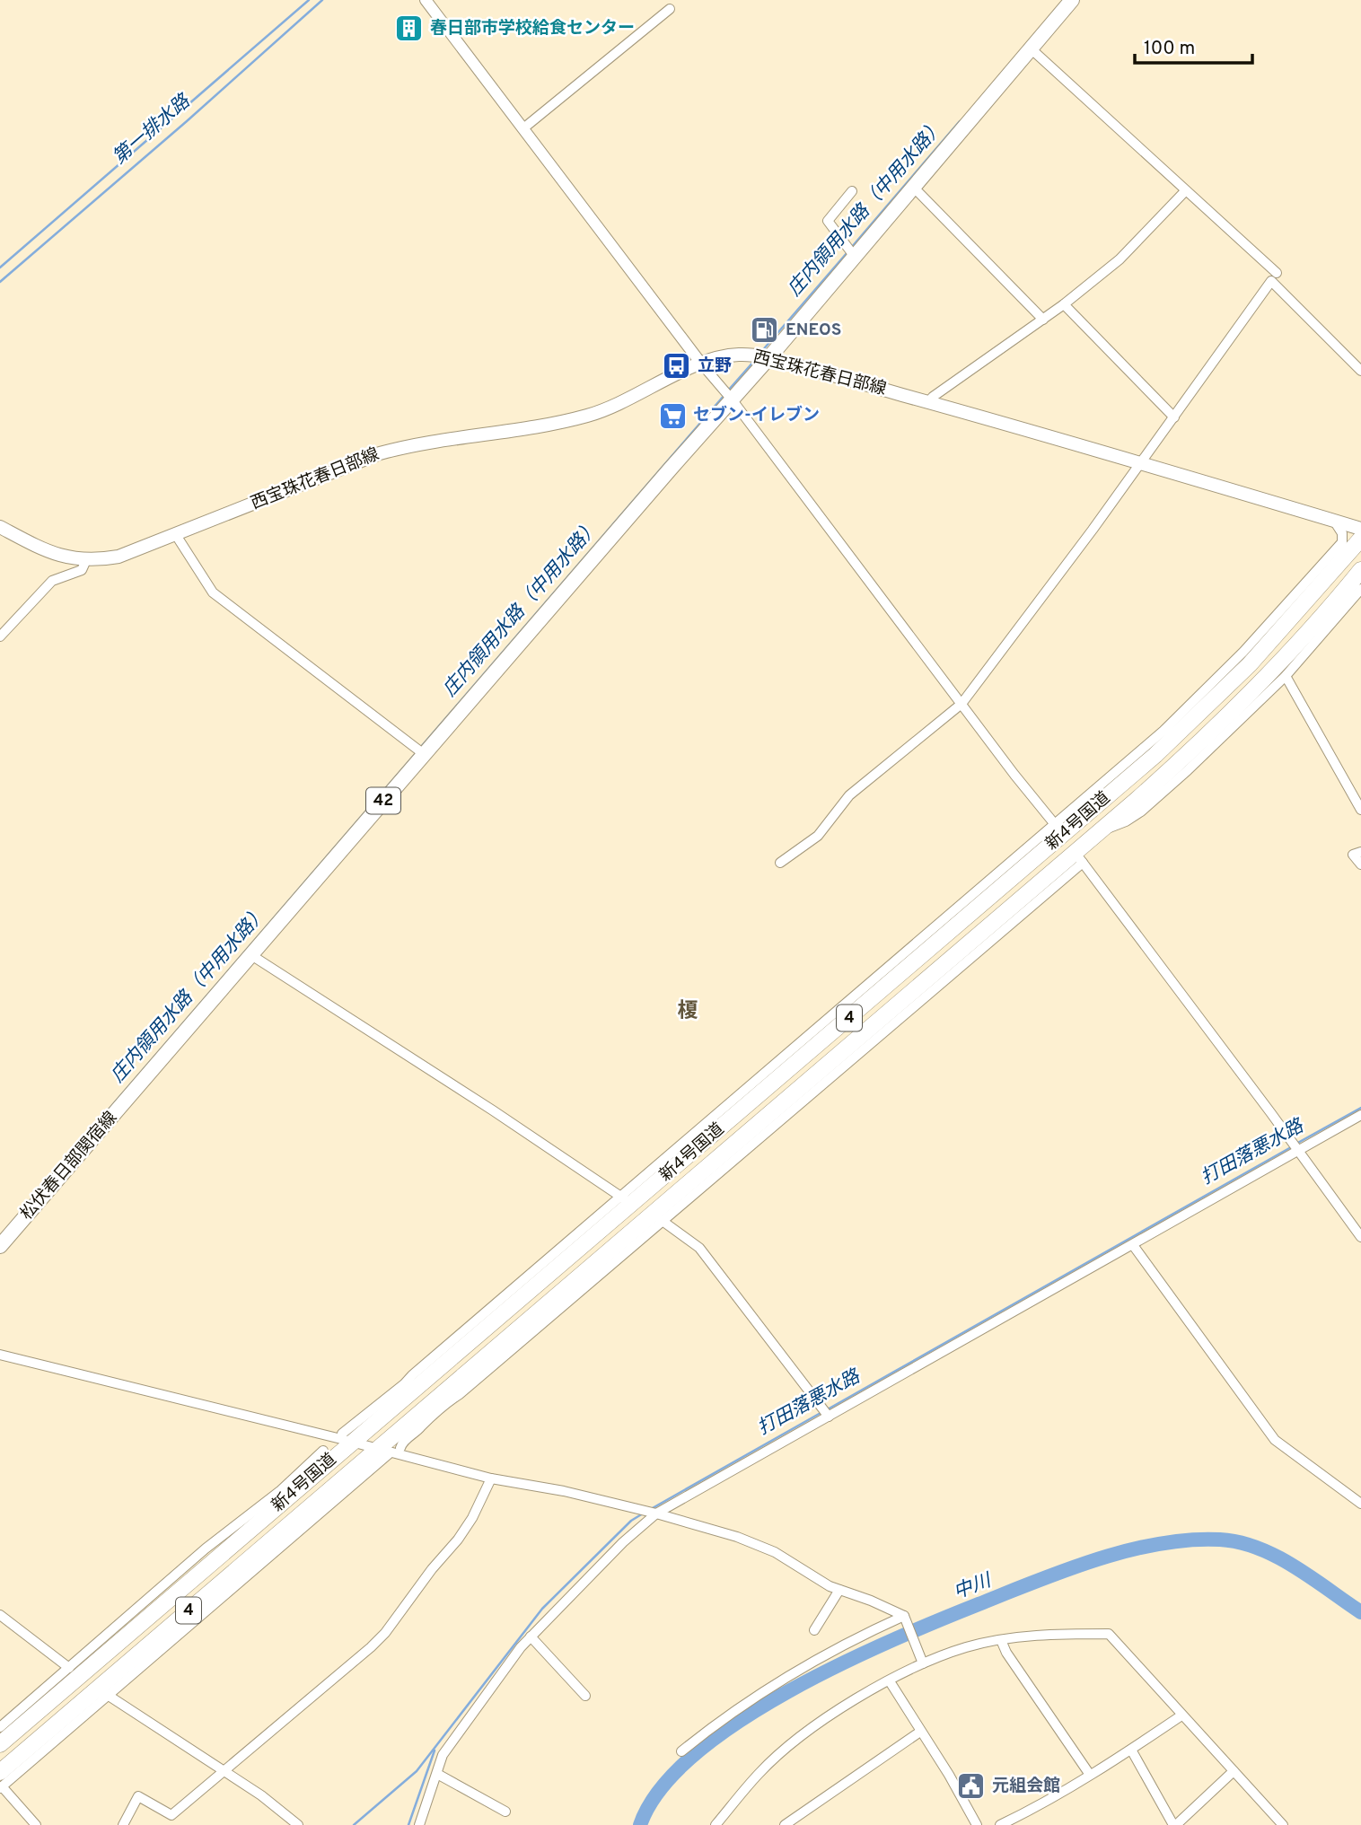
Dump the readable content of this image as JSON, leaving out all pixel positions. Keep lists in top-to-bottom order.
{
  "streets": {
    "highway": ["新4号国道", "4"],
    "main road": ["西宝珠花春日部線", "42", "松伏春日部関宿線"]
  },
  "crossings": [
    ["西宝珠花春日部線", "松伏春日部関宿線"]
  ],
  "districts": ["榎"],
  "water": [
    "第一排水路",
    "庄内領用水路（中用水路）",
    "打田落悪水路",
    "中川"
  ],
  "places": {
    "building": ["春日部市学校給食センター"],
    "fuel station": ["ENEOS"],
    "bus stop": ["立野"],
    "supermarket": ["セブン-イレブン"],
    "public building": ["元組会館"]
  },
  "scale_bar": "100 m"
}
